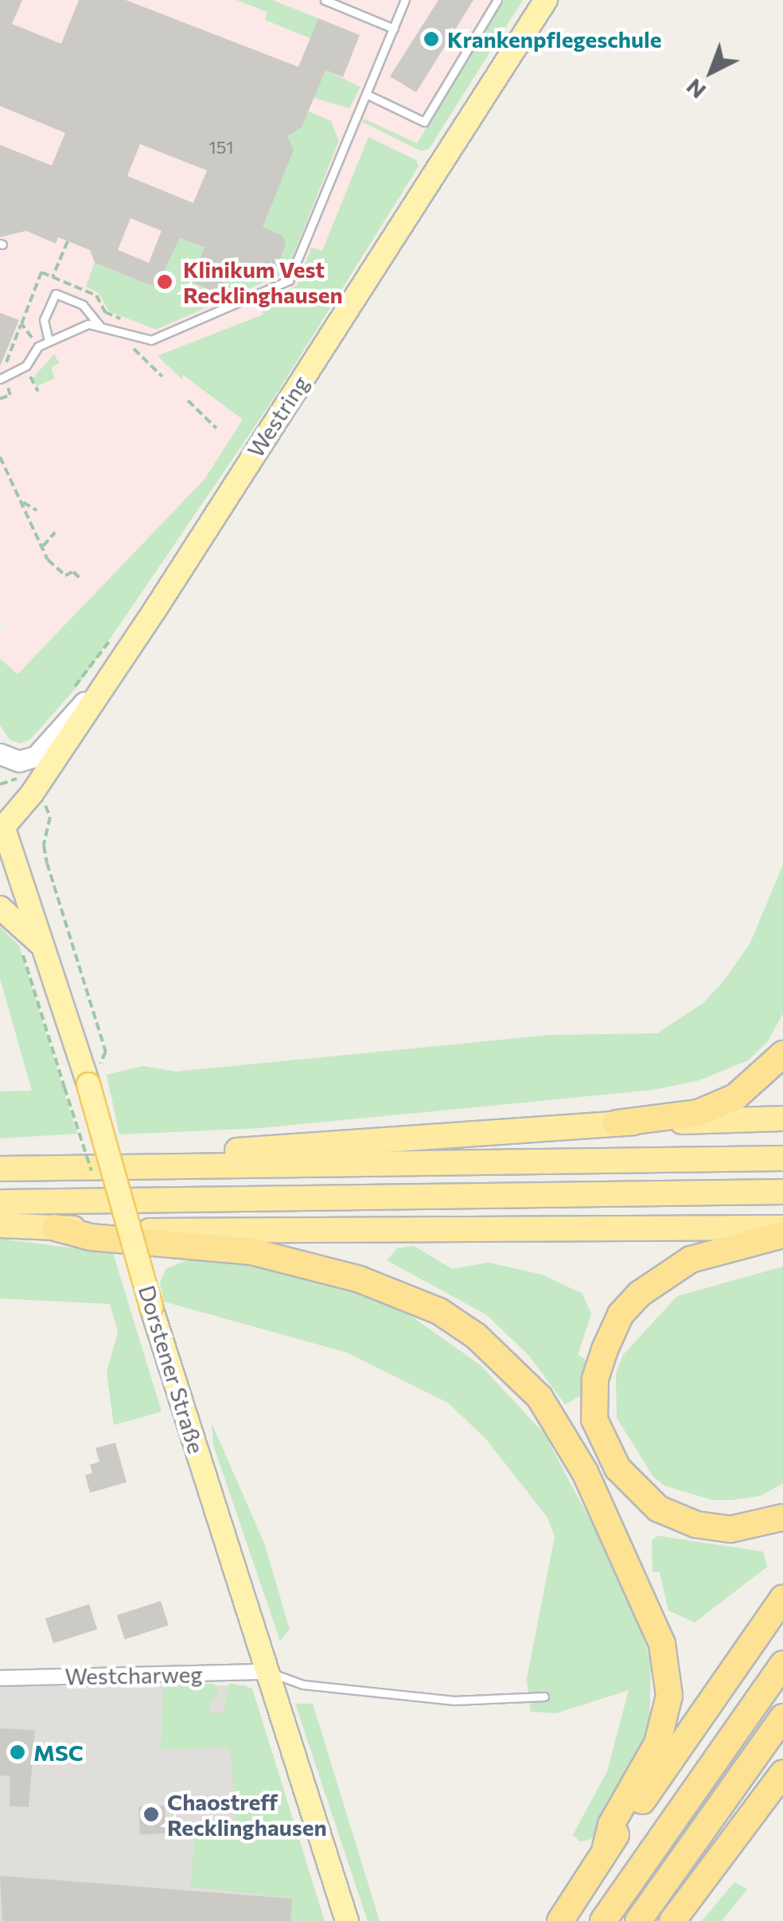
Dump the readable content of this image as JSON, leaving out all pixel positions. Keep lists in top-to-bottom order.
{
  "streets": {
    "main road": ["Westring", "Dorstener Straße"],
    "street": ["Westcharweg"]
  },
  "crossings": [
    ["Westring", "Dorstener Straße"],
    ["Dorstener Straße", "Westcharweg"]
  ],
  "places": [
    "Krankenpflegeschule",
    "Klinikum Vest Recklinghausen",
    "MSC",
    "Chaostreff Recklinghausen"
  ],
  "house_numbers": ["151"],
  "north": "bottom left"
}
